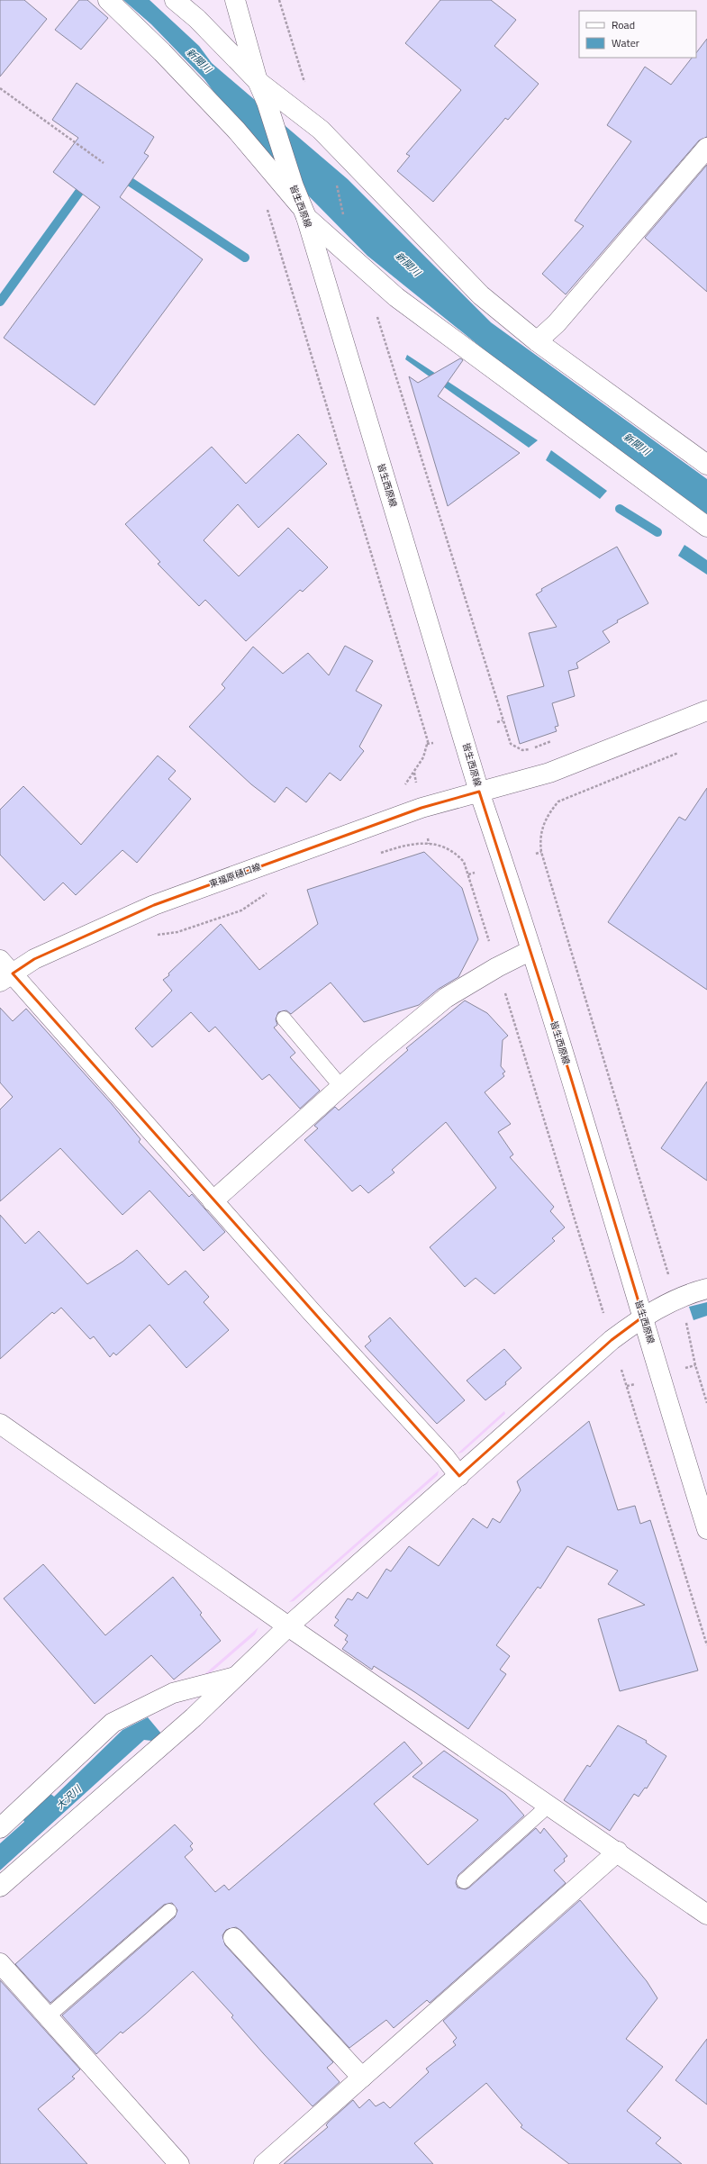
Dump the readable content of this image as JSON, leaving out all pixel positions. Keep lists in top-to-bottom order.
{
  "streets": {
    "street": ["皆生西原線", "東福原樋口線"]
  },
  "crossings": [
    ["皆生西原線", "東福原樋口線"]
  ],
  "water": ["新開川", "大沢川"],
  "legend": ["Road", "Water"]
}
